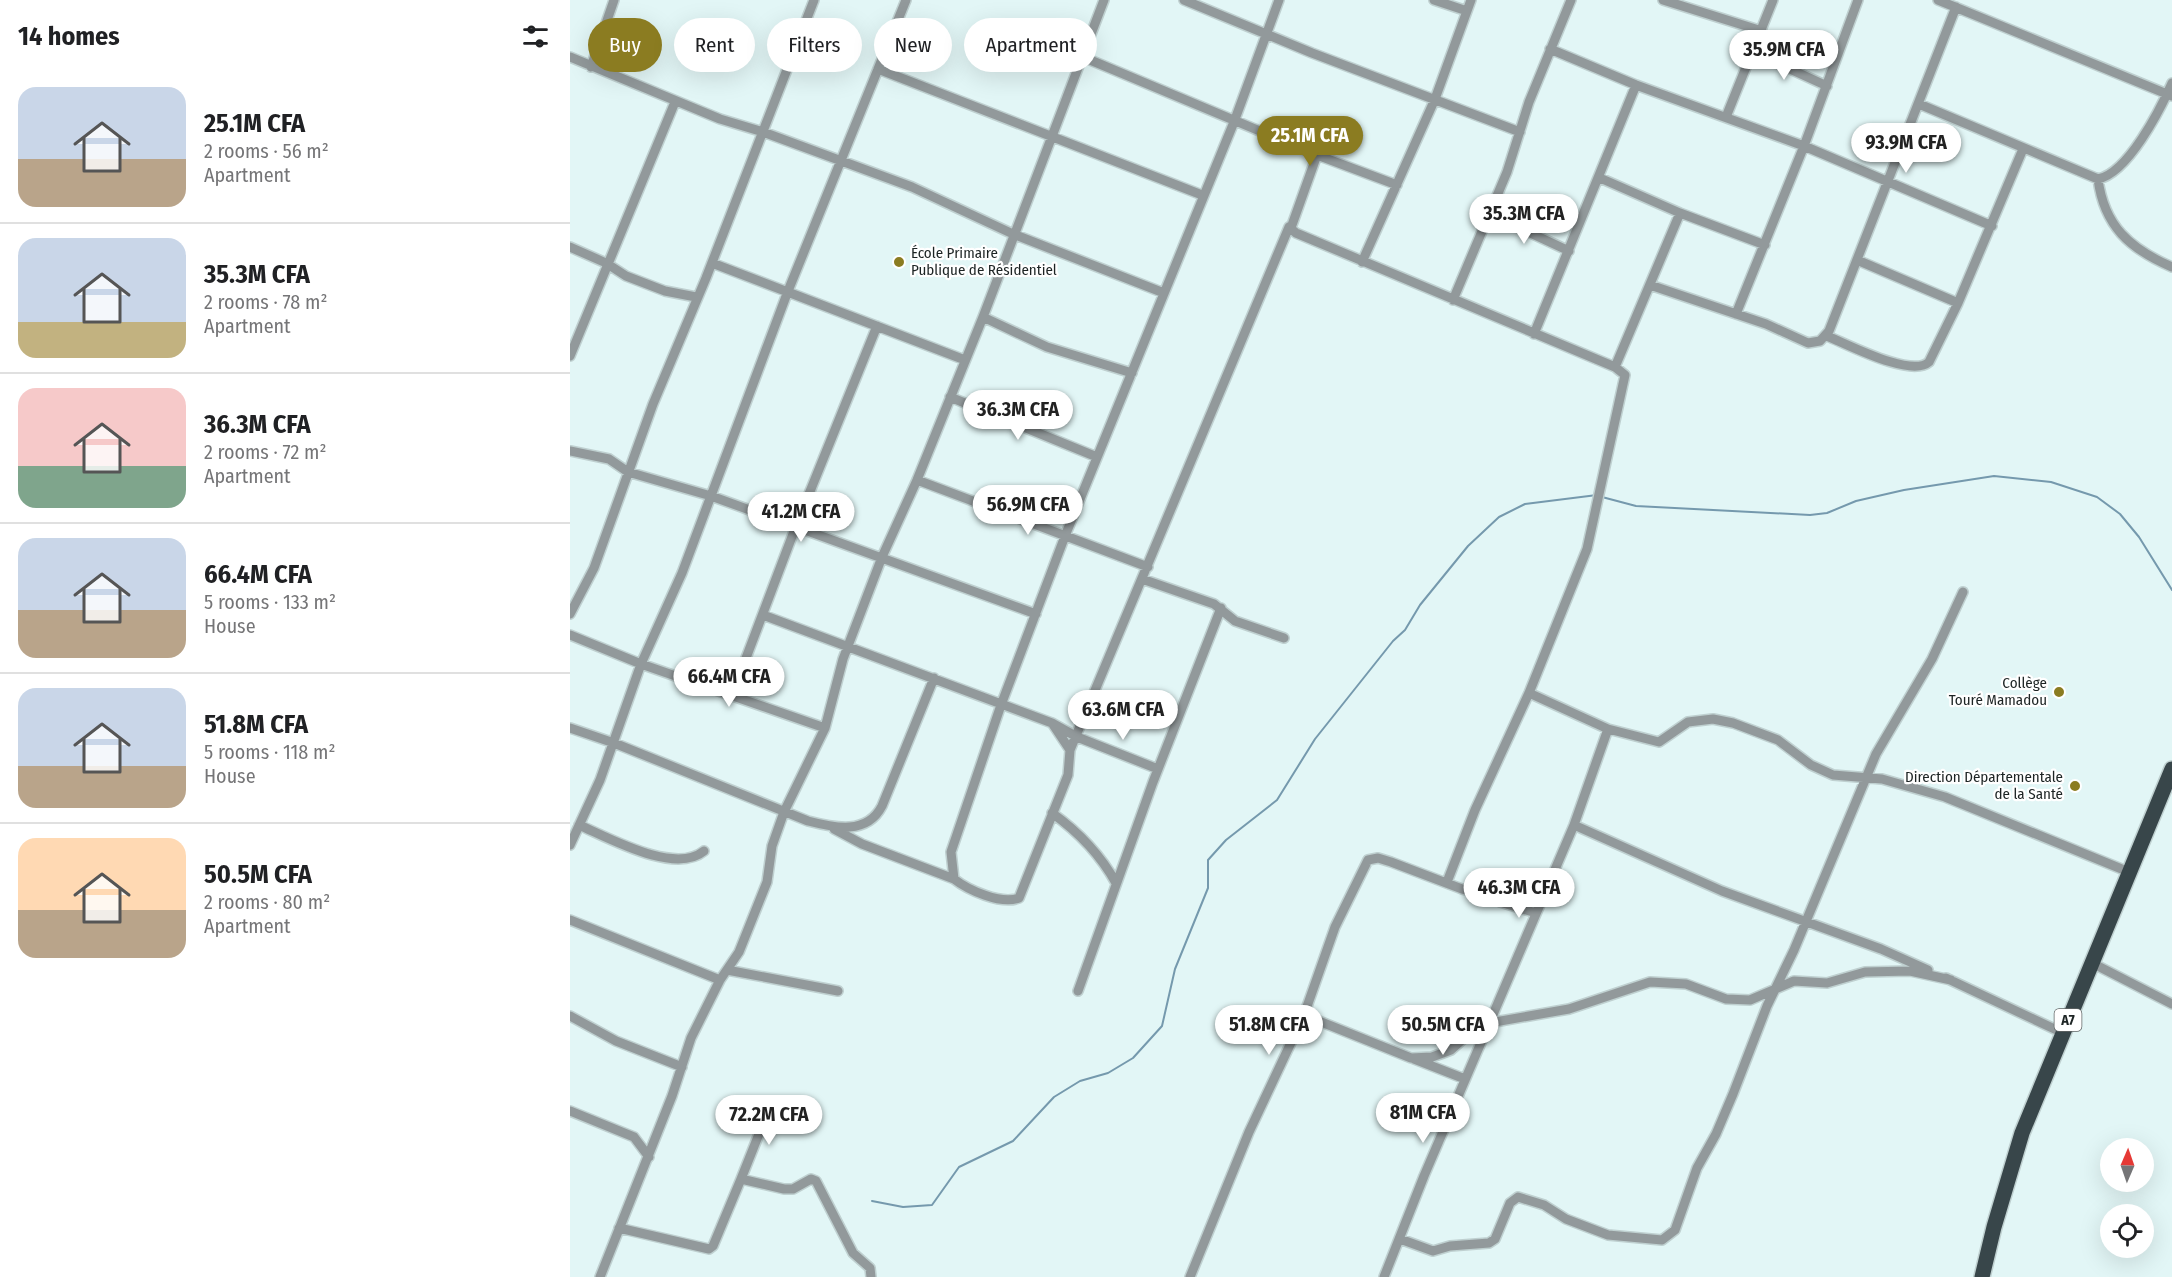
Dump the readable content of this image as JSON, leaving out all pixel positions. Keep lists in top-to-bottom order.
{
  "streets": {
    "highway": ["A7"]
  },
  "places": ["École Primaire Publique de Résidentiel", "Collège Touré Mamadou", "Direction Départementale de la Santé"],
  "north": "top",
  "page": {
    "heading": "14 homes",
    "chip": [
      "Buy",
      "Rent",
      "Filters",
      "New",
      "Apartment"
    ],
    "price": [
      "35.9M CFA",
      "25.1M CFA",
      "93.9M CFA",
      "35.3M CFA",
      "36.3M CFA",
      "56.9M CFA",
      "41.2M CFA",
      "66.4M CFA",
      "63.6M CFA",
      "46.3M CFA",
      "51.8M CFA",
      "50.5M CFA",
      "81M CFA",
      "72.2M CFA"
    ],
    "list": [
      {
        "name": "25.1M CFA",
        "note": "2 rooms · 56 m² · Apartment"
      },
      {
        "name": "35.3M CFA",
        "note": "2 rooms · 78 m² · Apartment"
      },
      {
        "name": "36.3M CFA",
        "note": "2 rooms · 72 m² · Apartment"
      },
      {
        "name": "66.4M CFA",
        "note": "5 rooms · 133 m² · House"
      },
      {
        "name": "51.8M CFA",
        "note": "5 rooms · 118 m² · House"
      },
      {
        "name": "50.5M CFA",
        "note": "2 rooms · 80 m² · Apartment"
      }
    ]
  }
}
